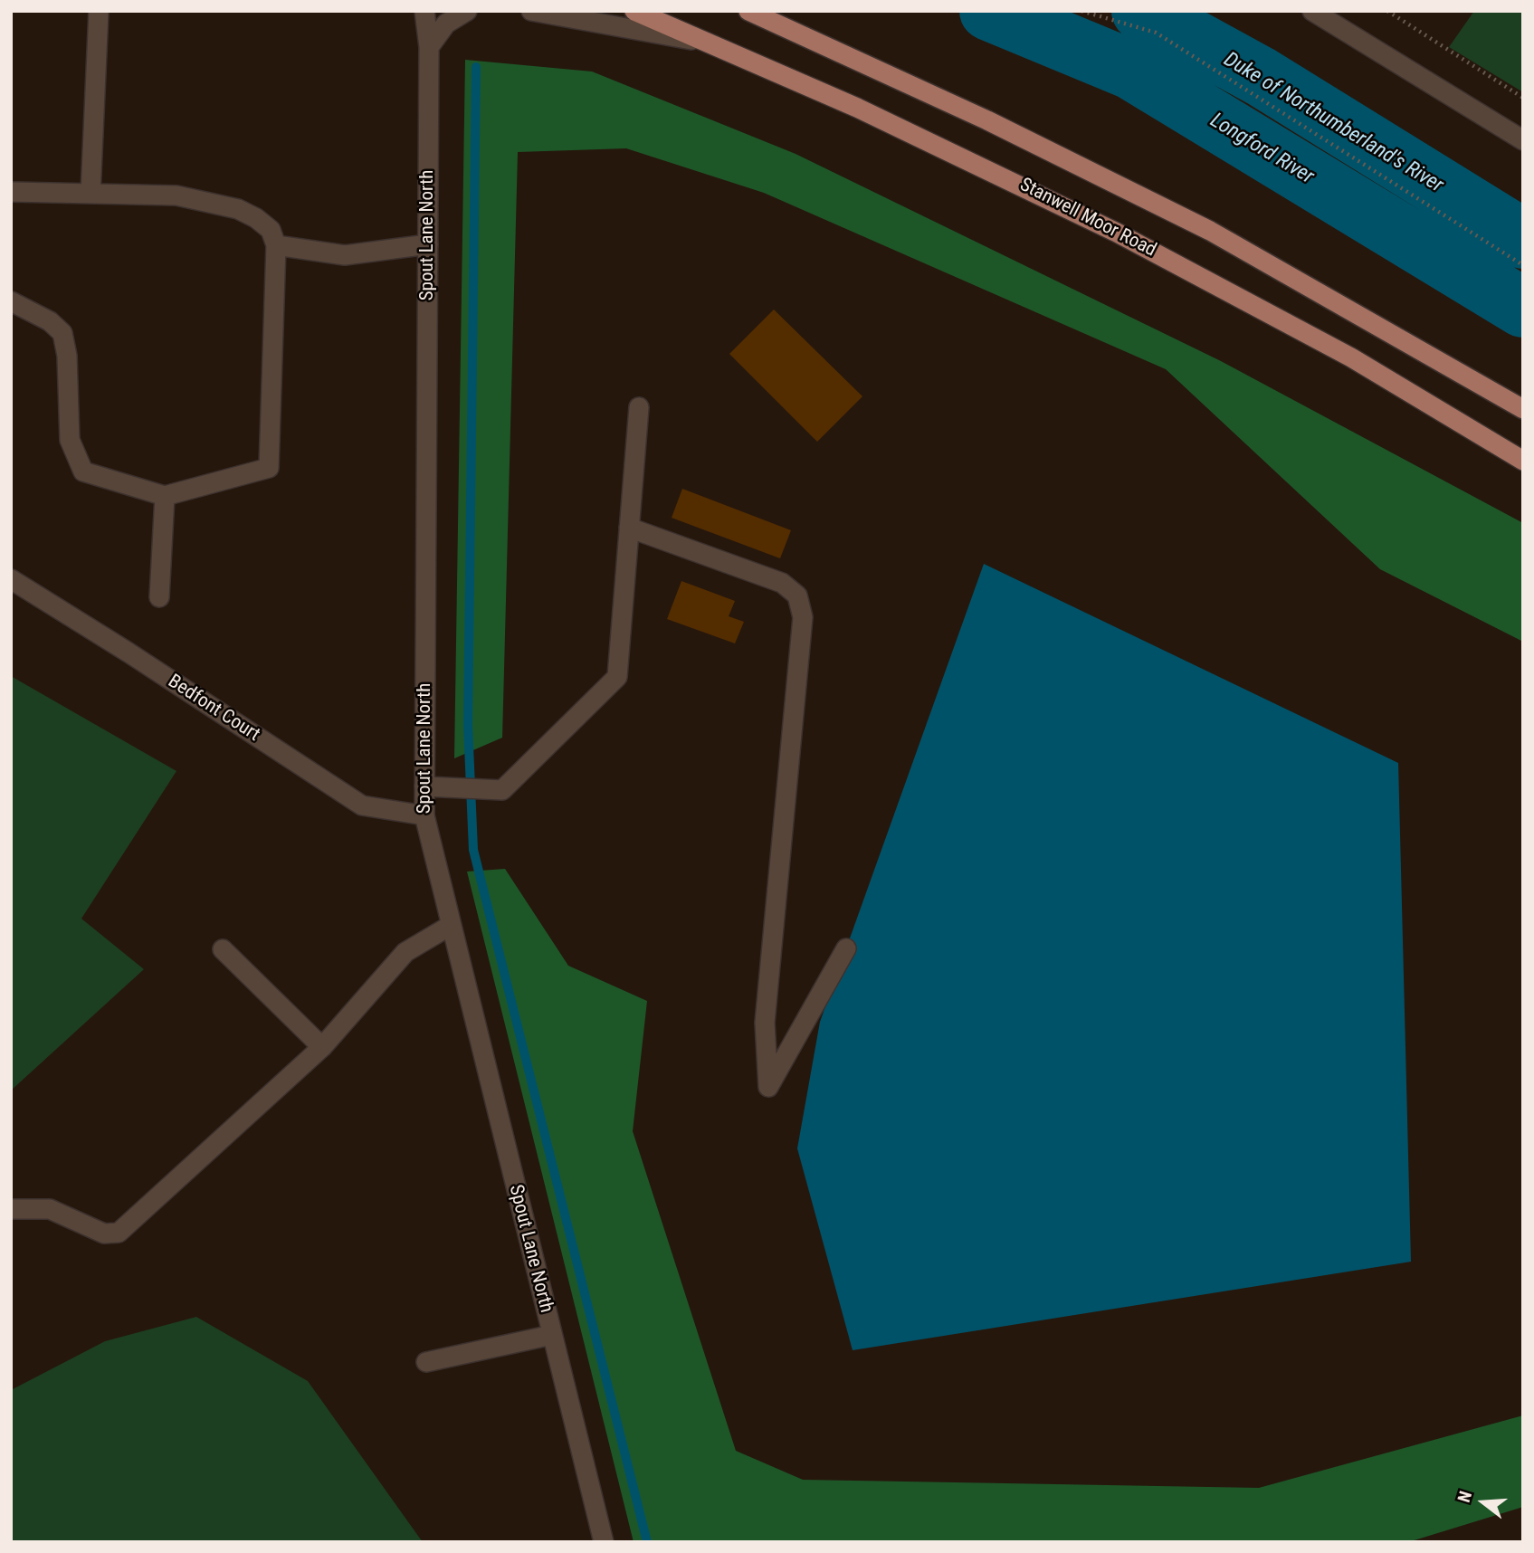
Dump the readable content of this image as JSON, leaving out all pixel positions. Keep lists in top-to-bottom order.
{
  "streets": {
    "main road": ["Stanwell Moor Road"],
    "street": ["Spout Lane North", "Bedfont Court"]
  },
  "crossings": [
    ["Spout Lane North", "Bedfont Court"]
  ],
  "water": ["Duke of Northumberland's River", "Longford River"],
  "north": "left"
}
